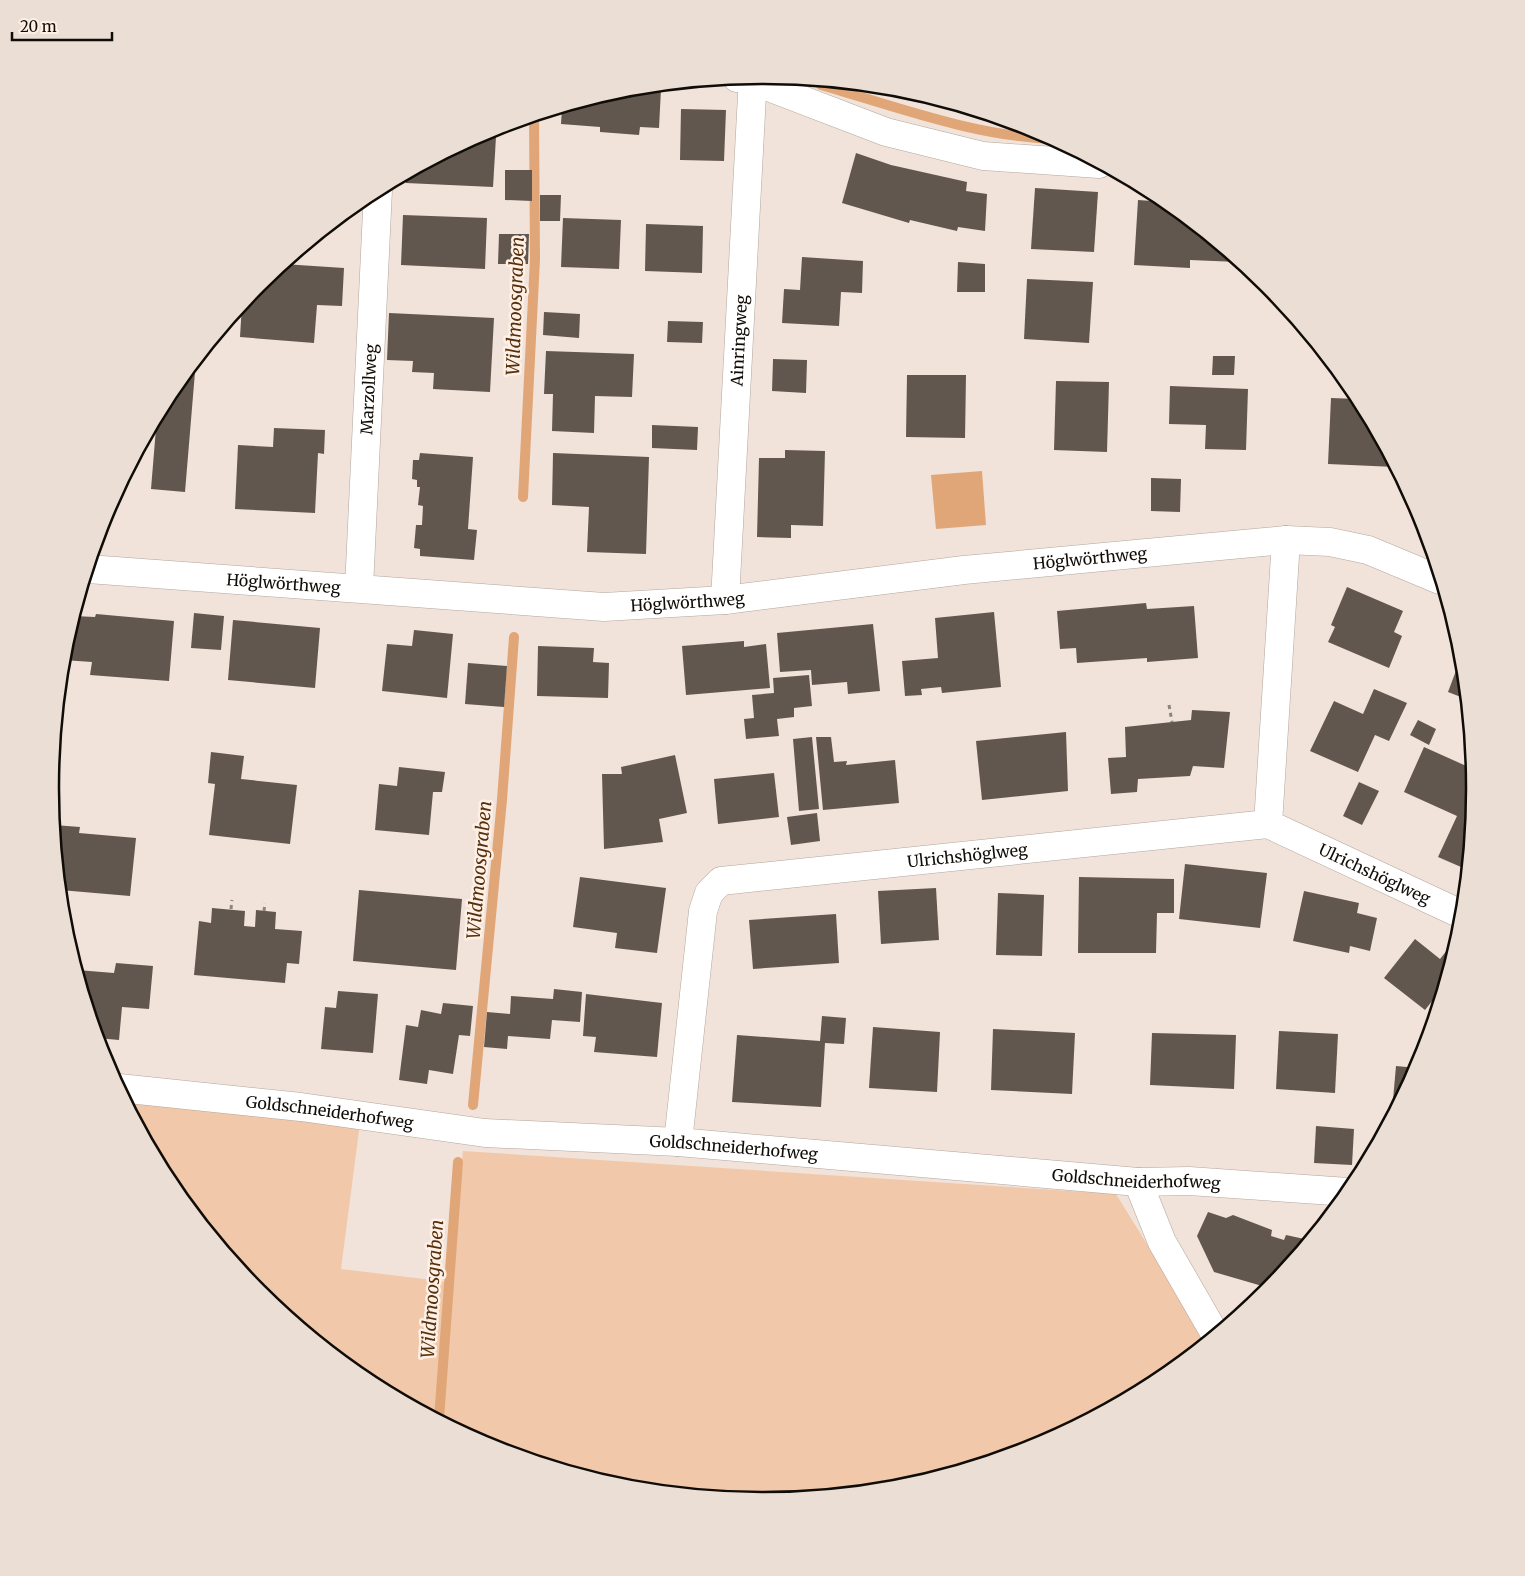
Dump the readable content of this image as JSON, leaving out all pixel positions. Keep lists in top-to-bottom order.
{
  "streets": {
    "street": [
      "Ainringweg",
      "Marzollweg",
      "Höglwörthweg",
      "Ulrichshöglweg",
      "Goldschneiderhofweg"
    ]
  },
  "crossings": [
    ["Ainringweg", "Höglwörthweg"],
    ["Marzollweg", "Höglwörthweg"],
    ["Ulrichshöglweg", "Goldschneiderhofweg"]
  ],
  "water": ["Wildmoosgraben"],
  "scale_bar": "20 m"
}
